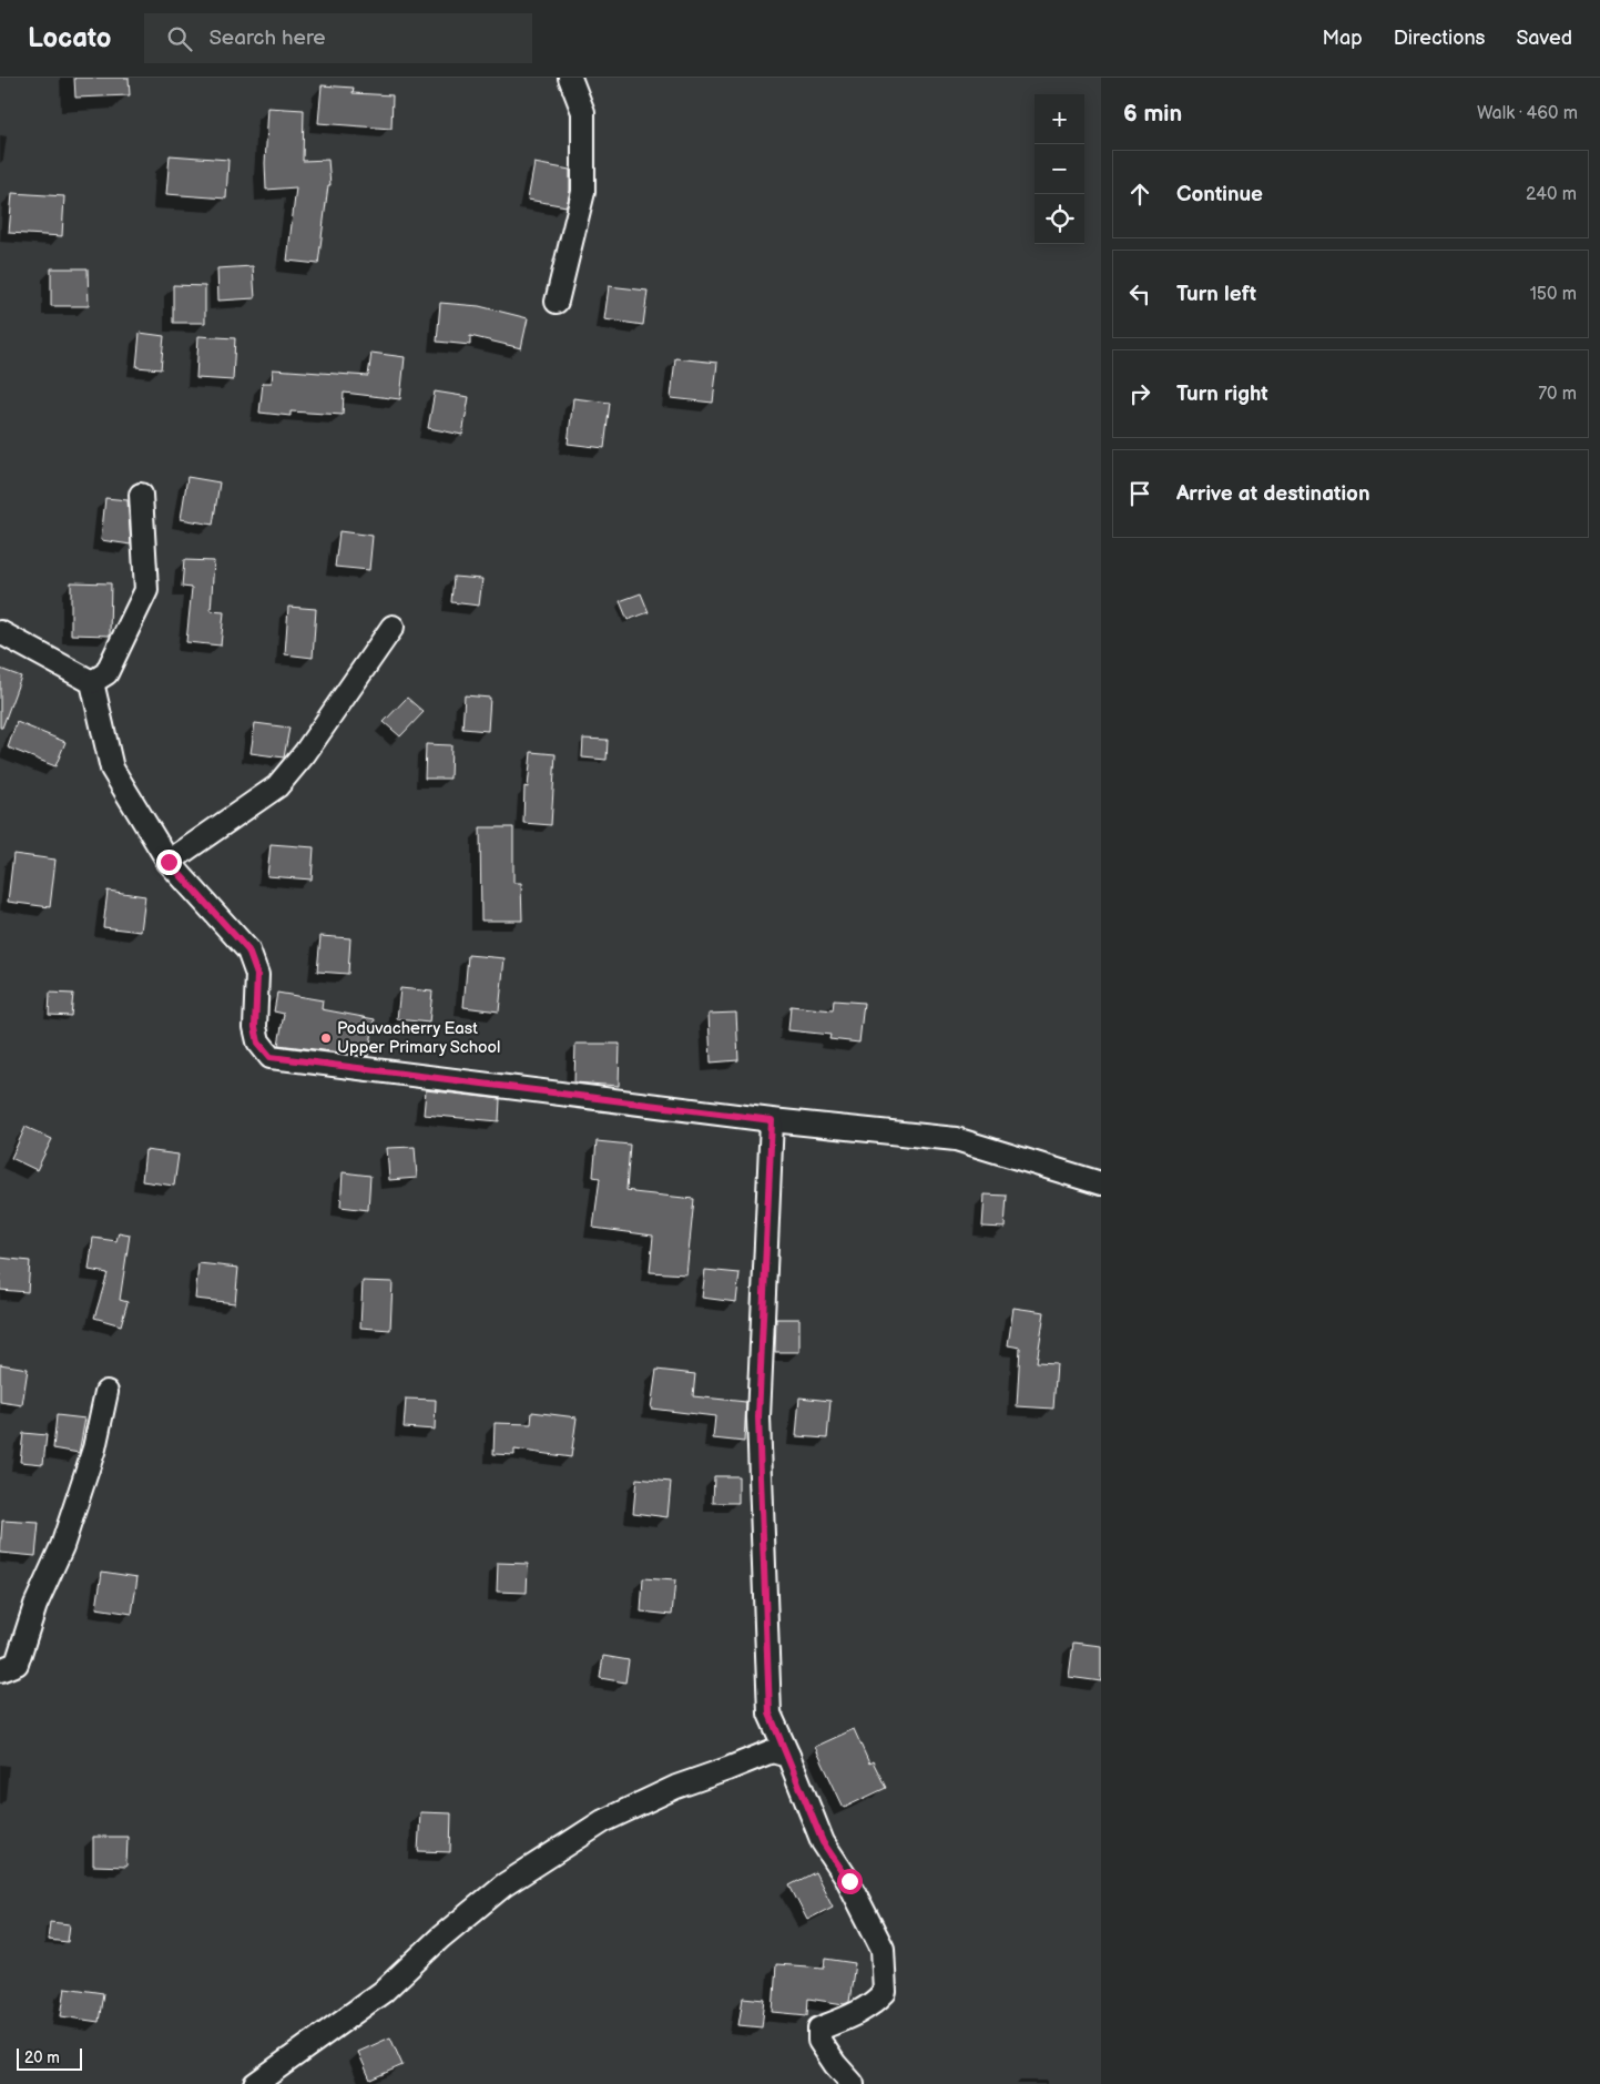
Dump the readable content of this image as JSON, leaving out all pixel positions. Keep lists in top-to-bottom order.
{
  "places": ["Poduvacherry East Upper Primary School"],
  "scale_bar": "20 m",
  "page": {
    "header": "Locato",
    "search": "Search here",
    "nav": ["Map", "Directions", "Saved"],
    "heading": ["6 min", "Walk · 460 m"],
    "map_buttons": ["+", "−"],
    "list": [
      ["Continue", "240 m"],
      ["Turn left", "150 m"],
      ["Turn right", "70 m"],
      "Arrive at destination"
    ],
    "scale": "20 m"
  }
}
